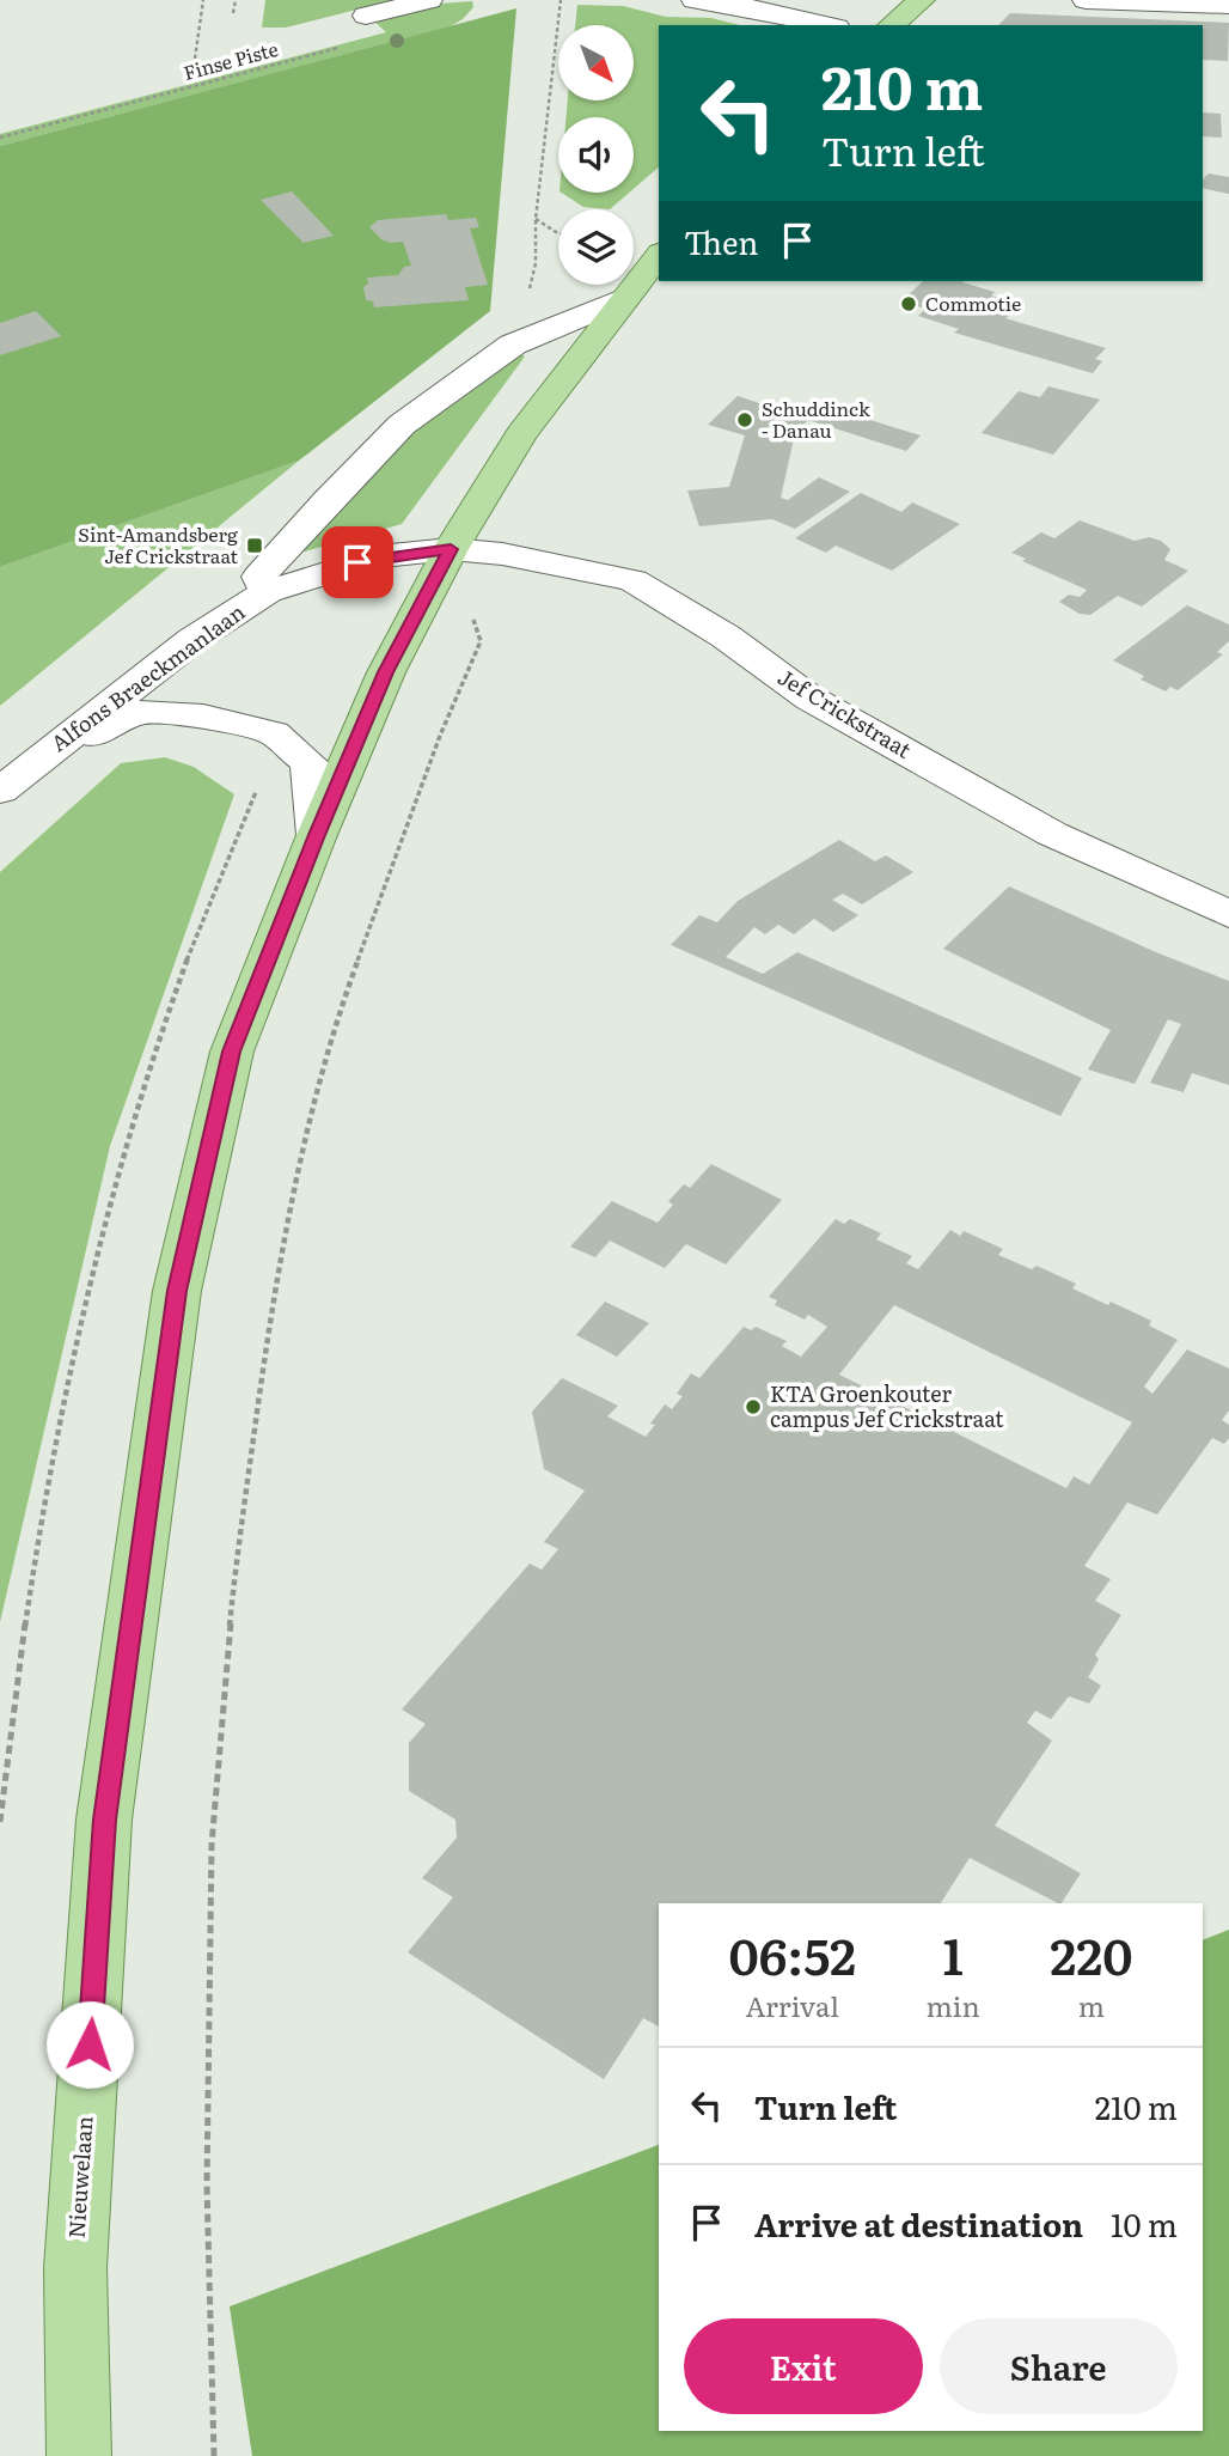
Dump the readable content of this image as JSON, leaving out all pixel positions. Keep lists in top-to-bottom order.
{
  "streets": {
    "main road": ["Nieuwelaan"],
    "street": ["Alfons Braeckmanlaan", "Jef Crickstraat"],
    "path": ["Finse Piste"]
  },
  "crossings": [
    ["Alfons Braeckmanlaan", "Jef Crickstraat"],
    ["Alfons Braeckmanlaan", "Nieuwelaan"],
    ["Jef Crickstraat", "Nieuwelaan"]
  ],
  "places": {
    "other": ["Commotie", "Schuddinck - Danau", "KTA Groenkouter campus Jef Crickstraat"],
    "transit": ["Sint-Amandsberg Jef Crickstraat"]
  },
  "north": "bottom right",
  "page": {
    "turn": ["210 m", "Turn left"],
    "then": "Then",
    "eta": [
      "06:52",
      "Arrival",
      "1",
      "min",
      "220",
      "m"
    ],
    "list": [
      {
        "name": "Turn left",
        "value": "210 m"
      },
      {
        "name": "Arrive at destination",
        "value": "10 m"
      }
    ],
    "buttons": ["Exit", "Share"]
  }
}
